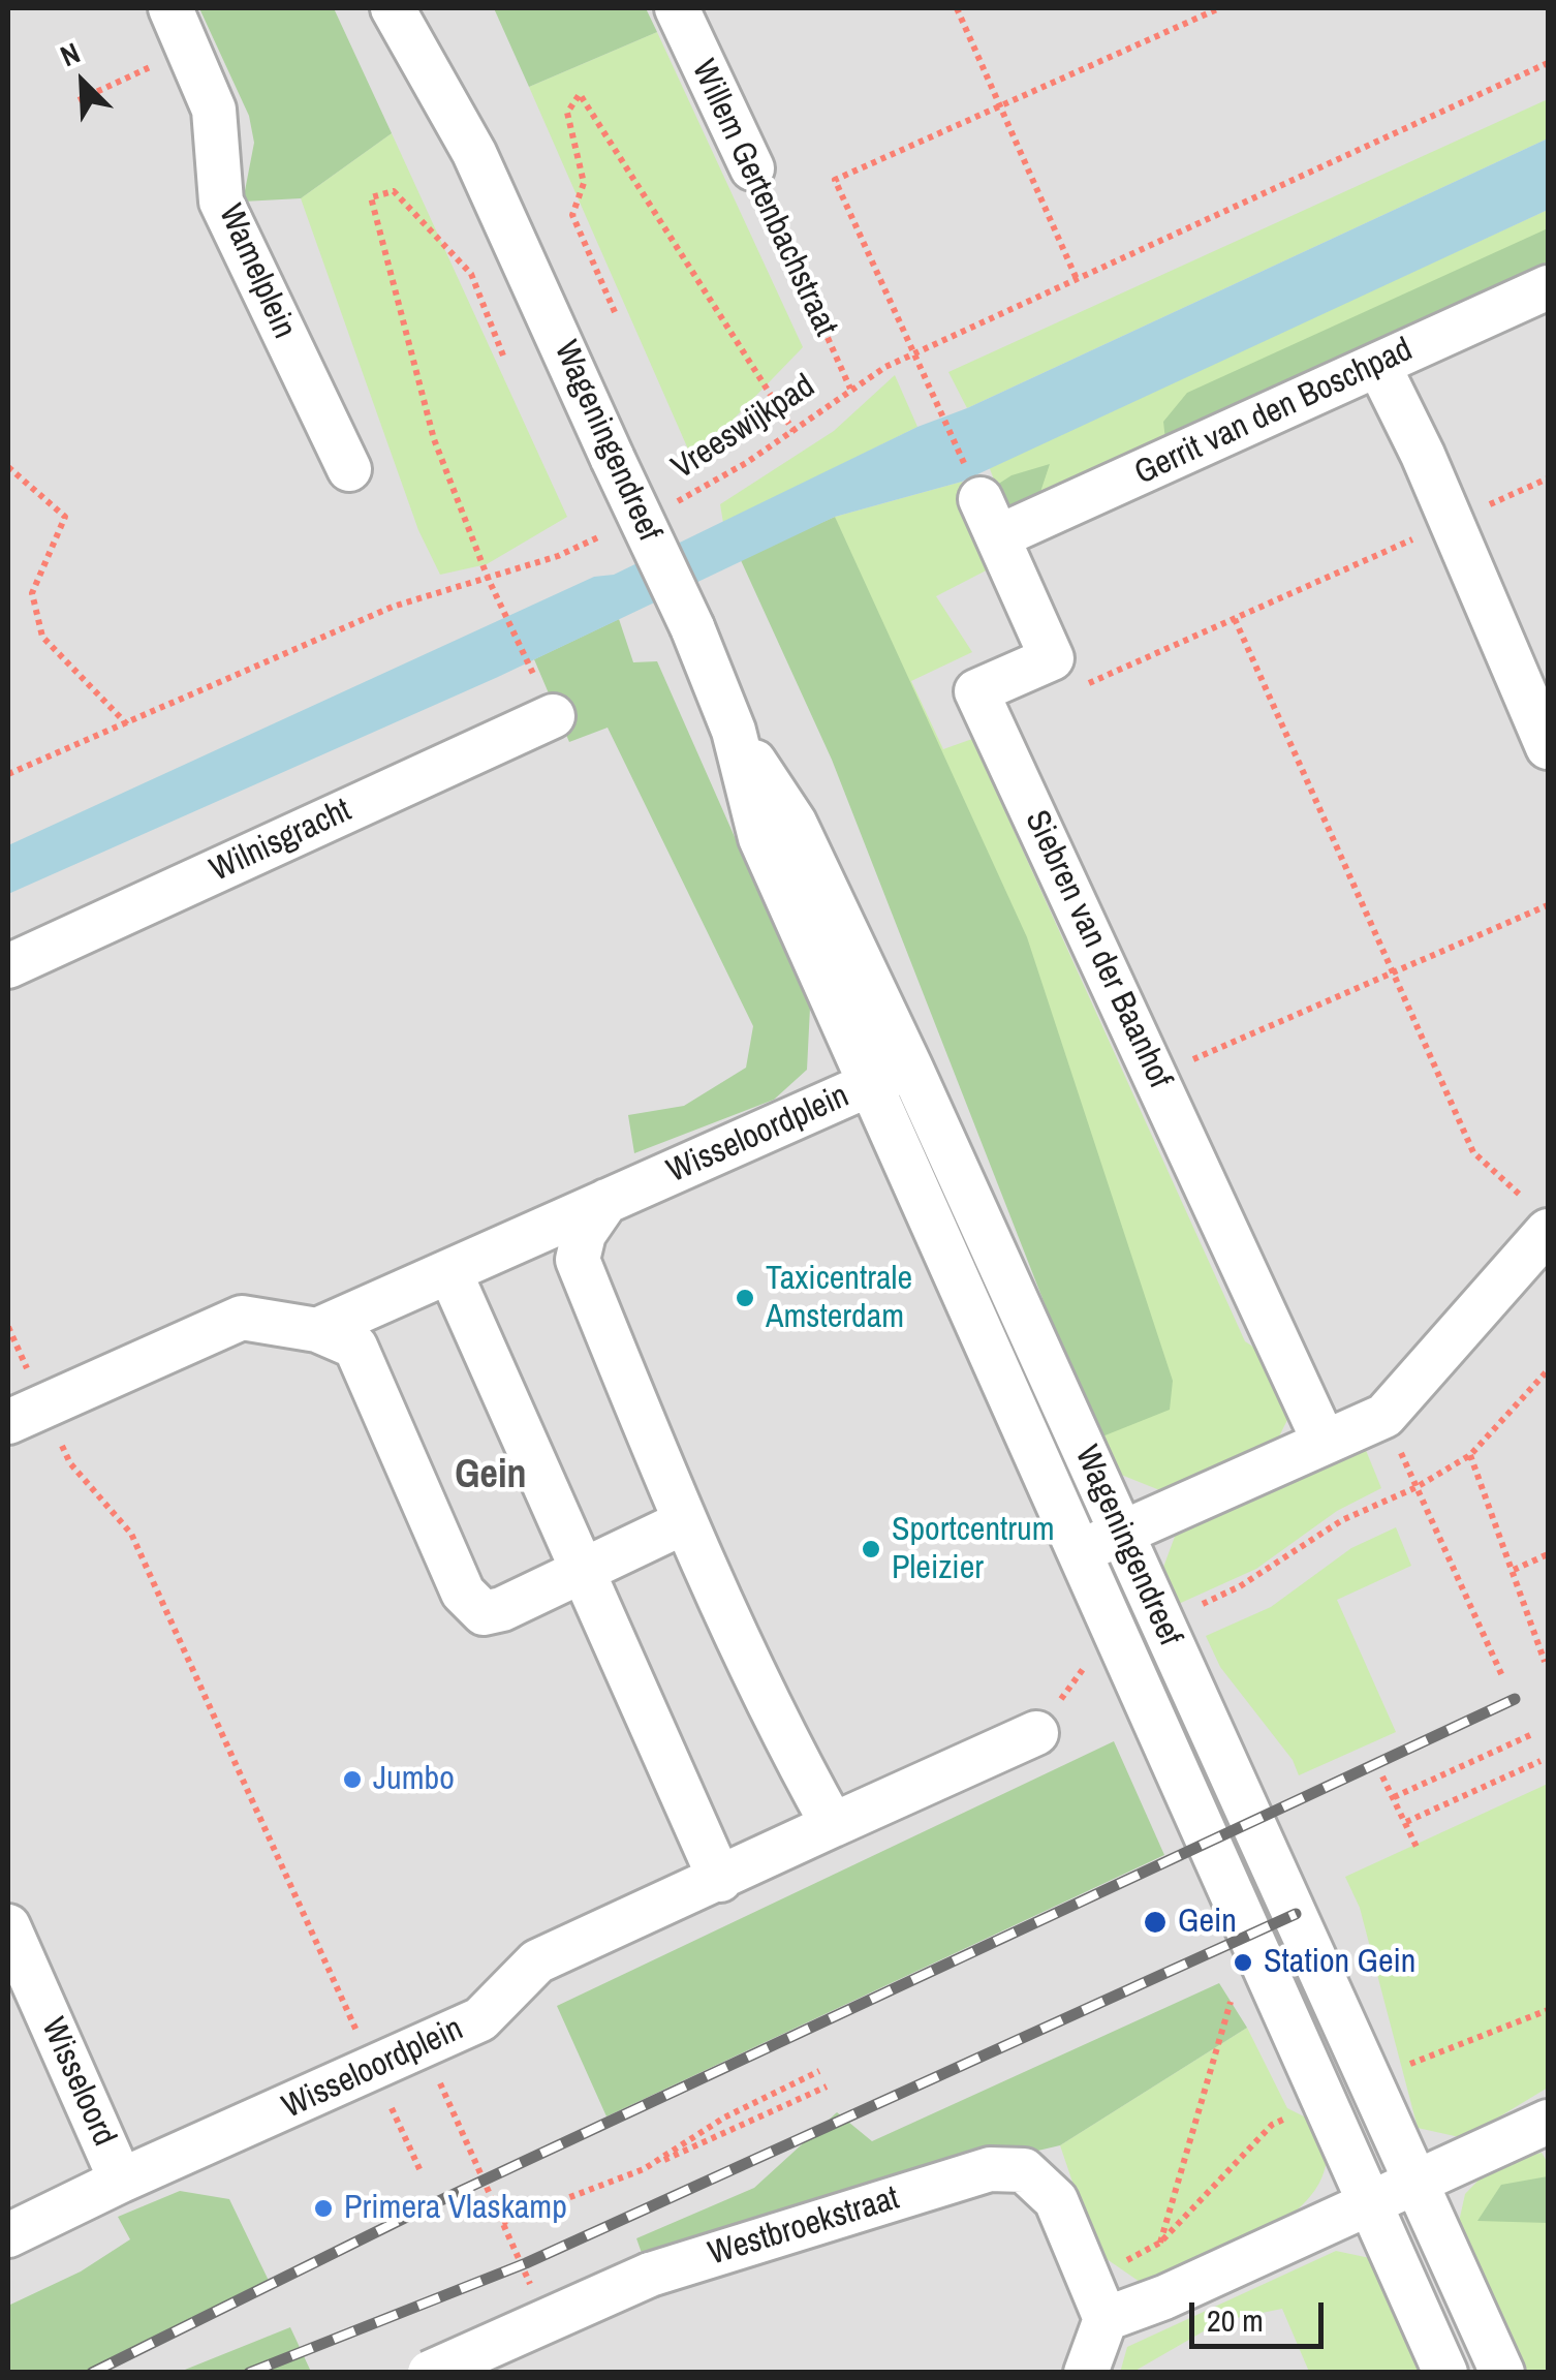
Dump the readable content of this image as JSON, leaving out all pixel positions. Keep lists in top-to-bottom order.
{
  "streets": {
    "street": [
      "Willem Gertenbachstraat",
      "Wamelplein",
      "Gerrit van den Boschpad",
      "Wageningendreef",
      "Wilnisgracht",
      "Siebren van der Baanhof",
      "Wisseloordplein",
      "Wisseloord",
      "Westbroekstraat"
    ],
    "path": ["Vreeswijkpad"]
  },
  "crossings": [
    ["Willem Gertenbachstraat", "Vreeswijkpad"],
    ["Gerrit van den Boschpad", "Siebren van der Baanhof"],
    ["Wageningendreef", "Wisseloordplein"],
    ["Wisseloordplein", "Wisseloord"]
  ],
  "districts": ["Gein"],
  "places": [
    "Taxicentrale Amsterdam",
    "Sportcentrum Pleizier",
    "Jumbo",
    "Gein",
    "Station Gein",
    "Primera Vlaskamp"
  ],
  "scale_bar": "20 m",
  "north": "top left"
}
